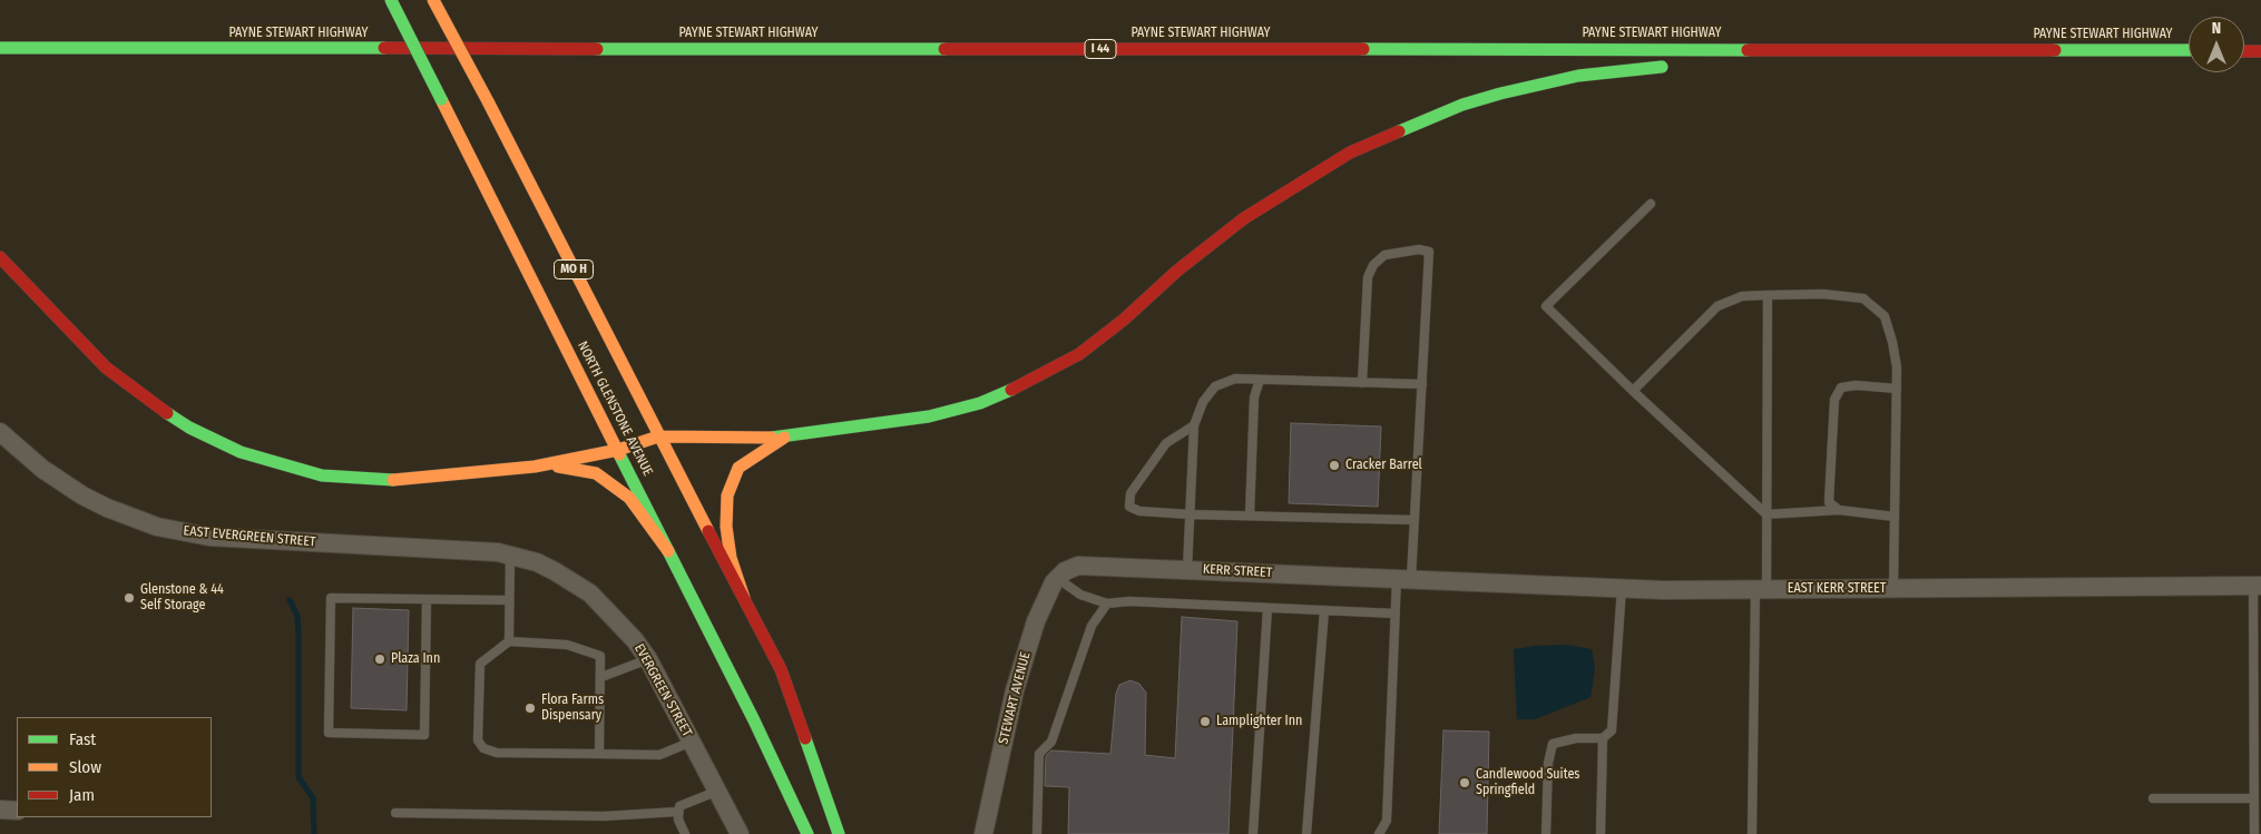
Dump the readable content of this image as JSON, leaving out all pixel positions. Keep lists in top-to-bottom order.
{
  "streets": {
    "main road": [
      "PAYNE STEWART HIGHWAY",
      "I 44",
      "MO H",
      "NORTH GLENSTONE AVENUE"
    ],
    "street": [
      "EAST EVERGREEN STREET",
      "KERR STREET",
      "EAST KERR STREET",
      "EVERGREEN STREET",
      "STEWART AVENUE"
    ]
  },
  "crossings": [
    ["EAST EVERGREEN STREET", "EVERGREEN STREET"],
    ["KERR STREET", "EAST KERR STREET"],
    ["KERR STREET", "STEWART AVENUE"]
  ],
  "places": [
    "Cracker Barrel",
    "Glenstone & 44 Self Storage",
    "Plaza Inn",
    "Flora Farms Dispensary",
    "Lamplighter Inn",
    "Candlewood Suites Springfield"
  ],
  "legend": ["Fast", "Slow", "Jam"],
  "north": "top"
}
